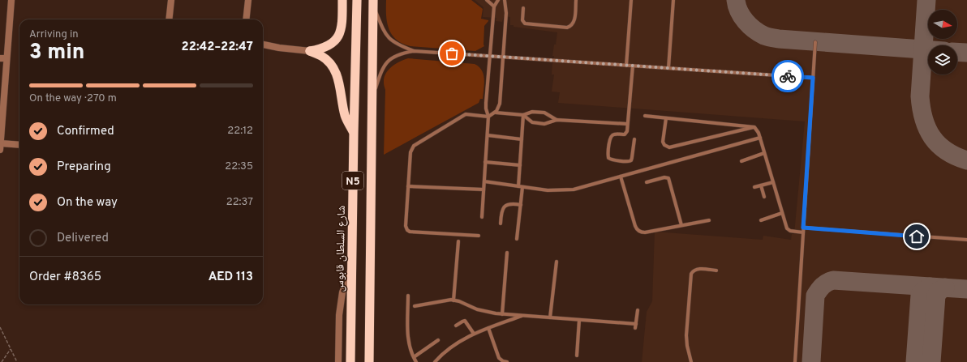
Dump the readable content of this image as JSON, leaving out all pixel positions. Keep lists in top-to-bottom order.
{
  "streets": {
    "highway": ["N5", "شارع السلطان قابوس"]
  },
  "north": "right",
  "page": {
    "heading": ["3 min", "Arriving in", "22:42–22:47"],
    "panel": ["Order #8365", "AED 113"],
    "bar": "On the way · 270 m",
    "list": [
      ["Confirmed", "22:12"],
      ["Preparing", "22:35"],
      ["On the way", "22:37"],
      "Delivered"
    ]
  }
}
